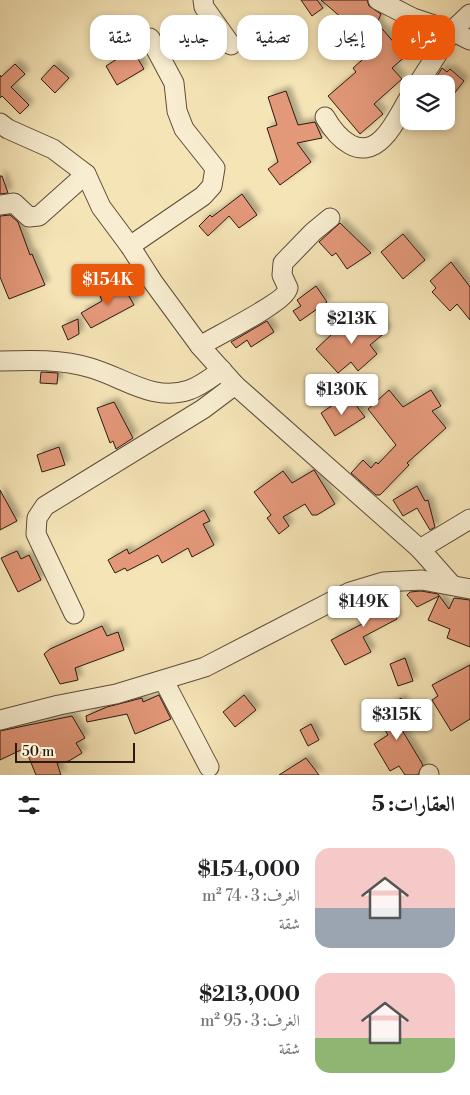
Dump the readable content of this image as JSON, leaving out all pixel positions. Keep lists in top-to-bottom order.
{
  "scale_bar": "50 m",
  "page": {
    "chip": [
      "شراء",
      "إيجار",
      "تصفية",
      "جديد",
      "شقة"
    ],
    "price": [
      "$154K",
      "$213K",
      "$130K",
      "$149K",
      "$315K"
    ],
    "scale": "50 m",
    "heading": "العقارات: 5",
    "list": [
      {
        "name": "$154,000",
        "note": "الغرف: 3 · 74 m² · شقة"
      },
      {
        "name": "$213,000",
        "note": "الغرف: 3 · 95 m² · شقة"
      }
    ]
  }
}
